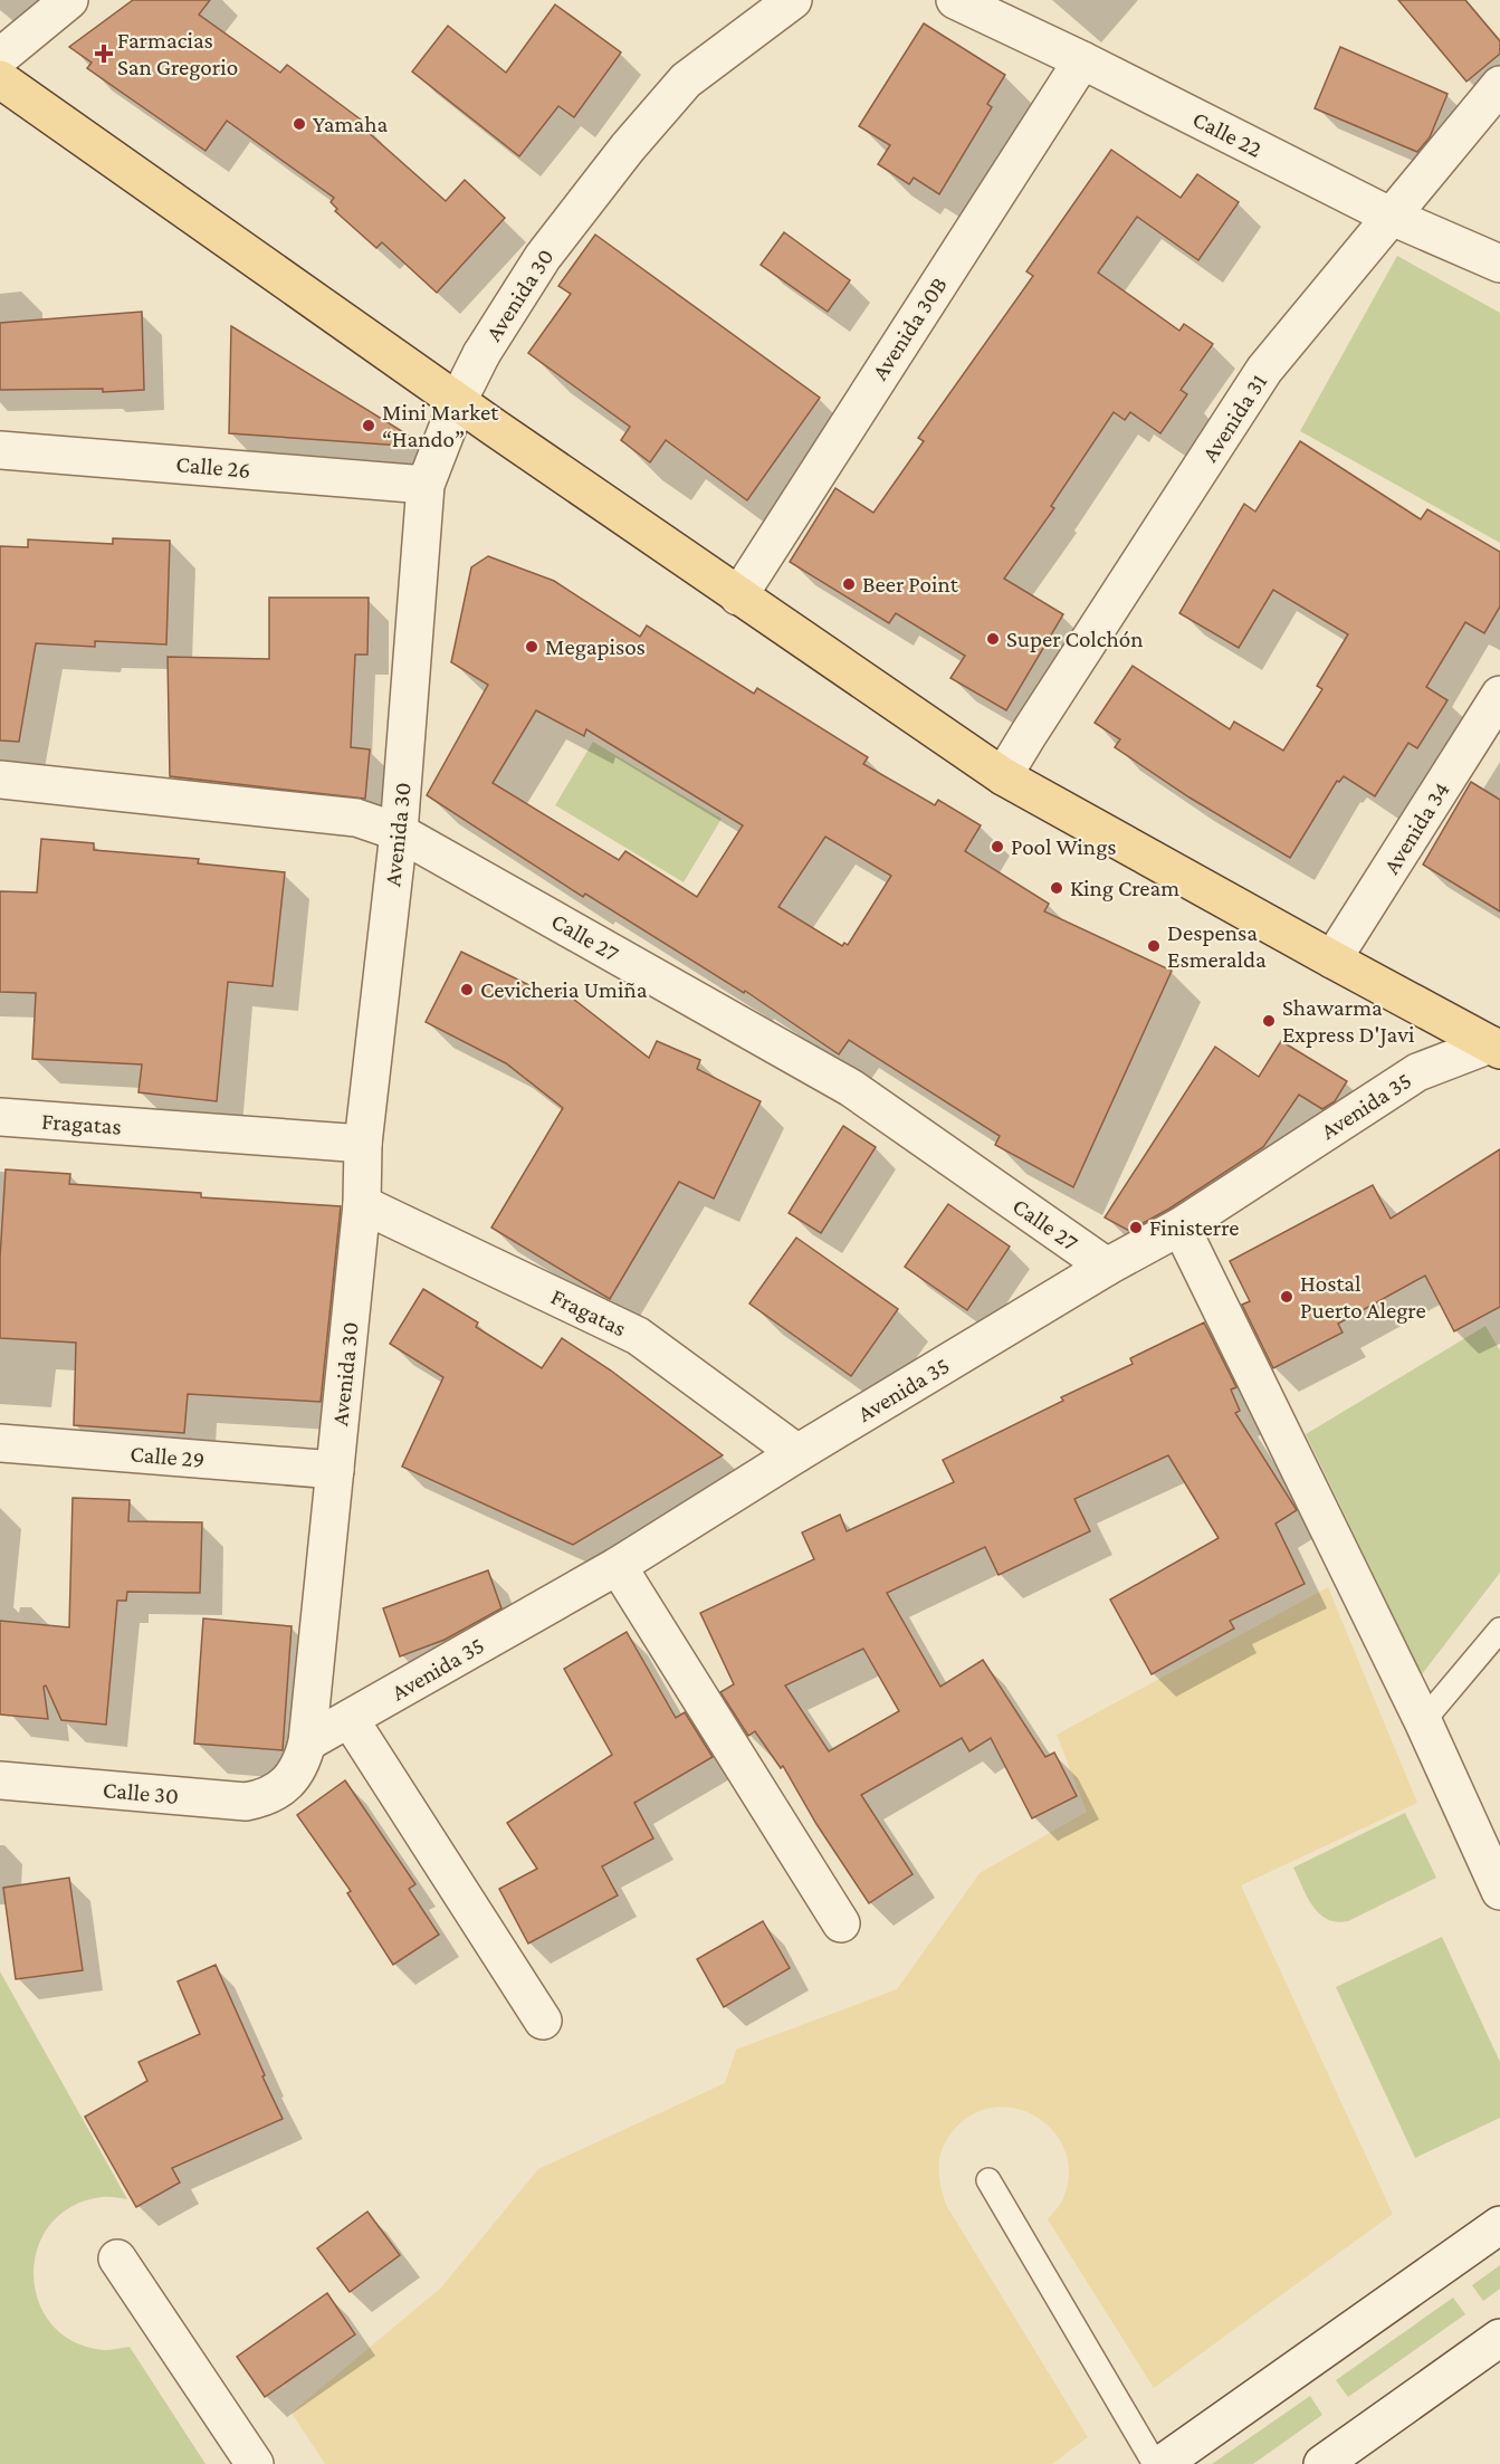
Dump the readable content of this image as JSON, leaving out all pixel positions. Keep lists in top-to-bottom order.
{
  "streets": {
    "street": [
      "Calle 22",
      "Avenida 30",
      "Avenida 30B",
      "Avenida 31",
      "Calle 26",
      "Avenida 34",
      "Calle 27",
      "Avenida 35",
      "Fragatas",
      "Calle 29",
      "Calle 30"
    ]
  },
  "crossings": [
    ["Calle 22", "Avenida 30B"],
    ["Calle 22", "Avenida 31"],
    ["Avenida 30", "Calle 26"],
    ["Avenida 30", "Calle 27"],
    ["Avenida 30", "Avenida 35"],
    ["Avenida 30", "Fragatas"],
    ["Avenida 30", "Calle 29"],
    ["Avenida 30", "Calle 30"],
    ["Calle 27", "Avenida 35"],
    ["Avenida 35", "Fragatas"]
  ],
  "places": {
    "health": ["Farmacias San Gregorio"],
    "other": [
      "Yamaha",
      "Mini Market “Hando”",
      "Beer Point",
      "Super Colchón",
      "Megapisos",
      "Pool Wings",
      "King Cream",
      "Despensa Esmeralda",
      "Cevicheria Umiña",
      "Shawarma Express D'Javi",
      "Finisterre",
      "Hostal Puerto Alegre"
    ]
  }
}
